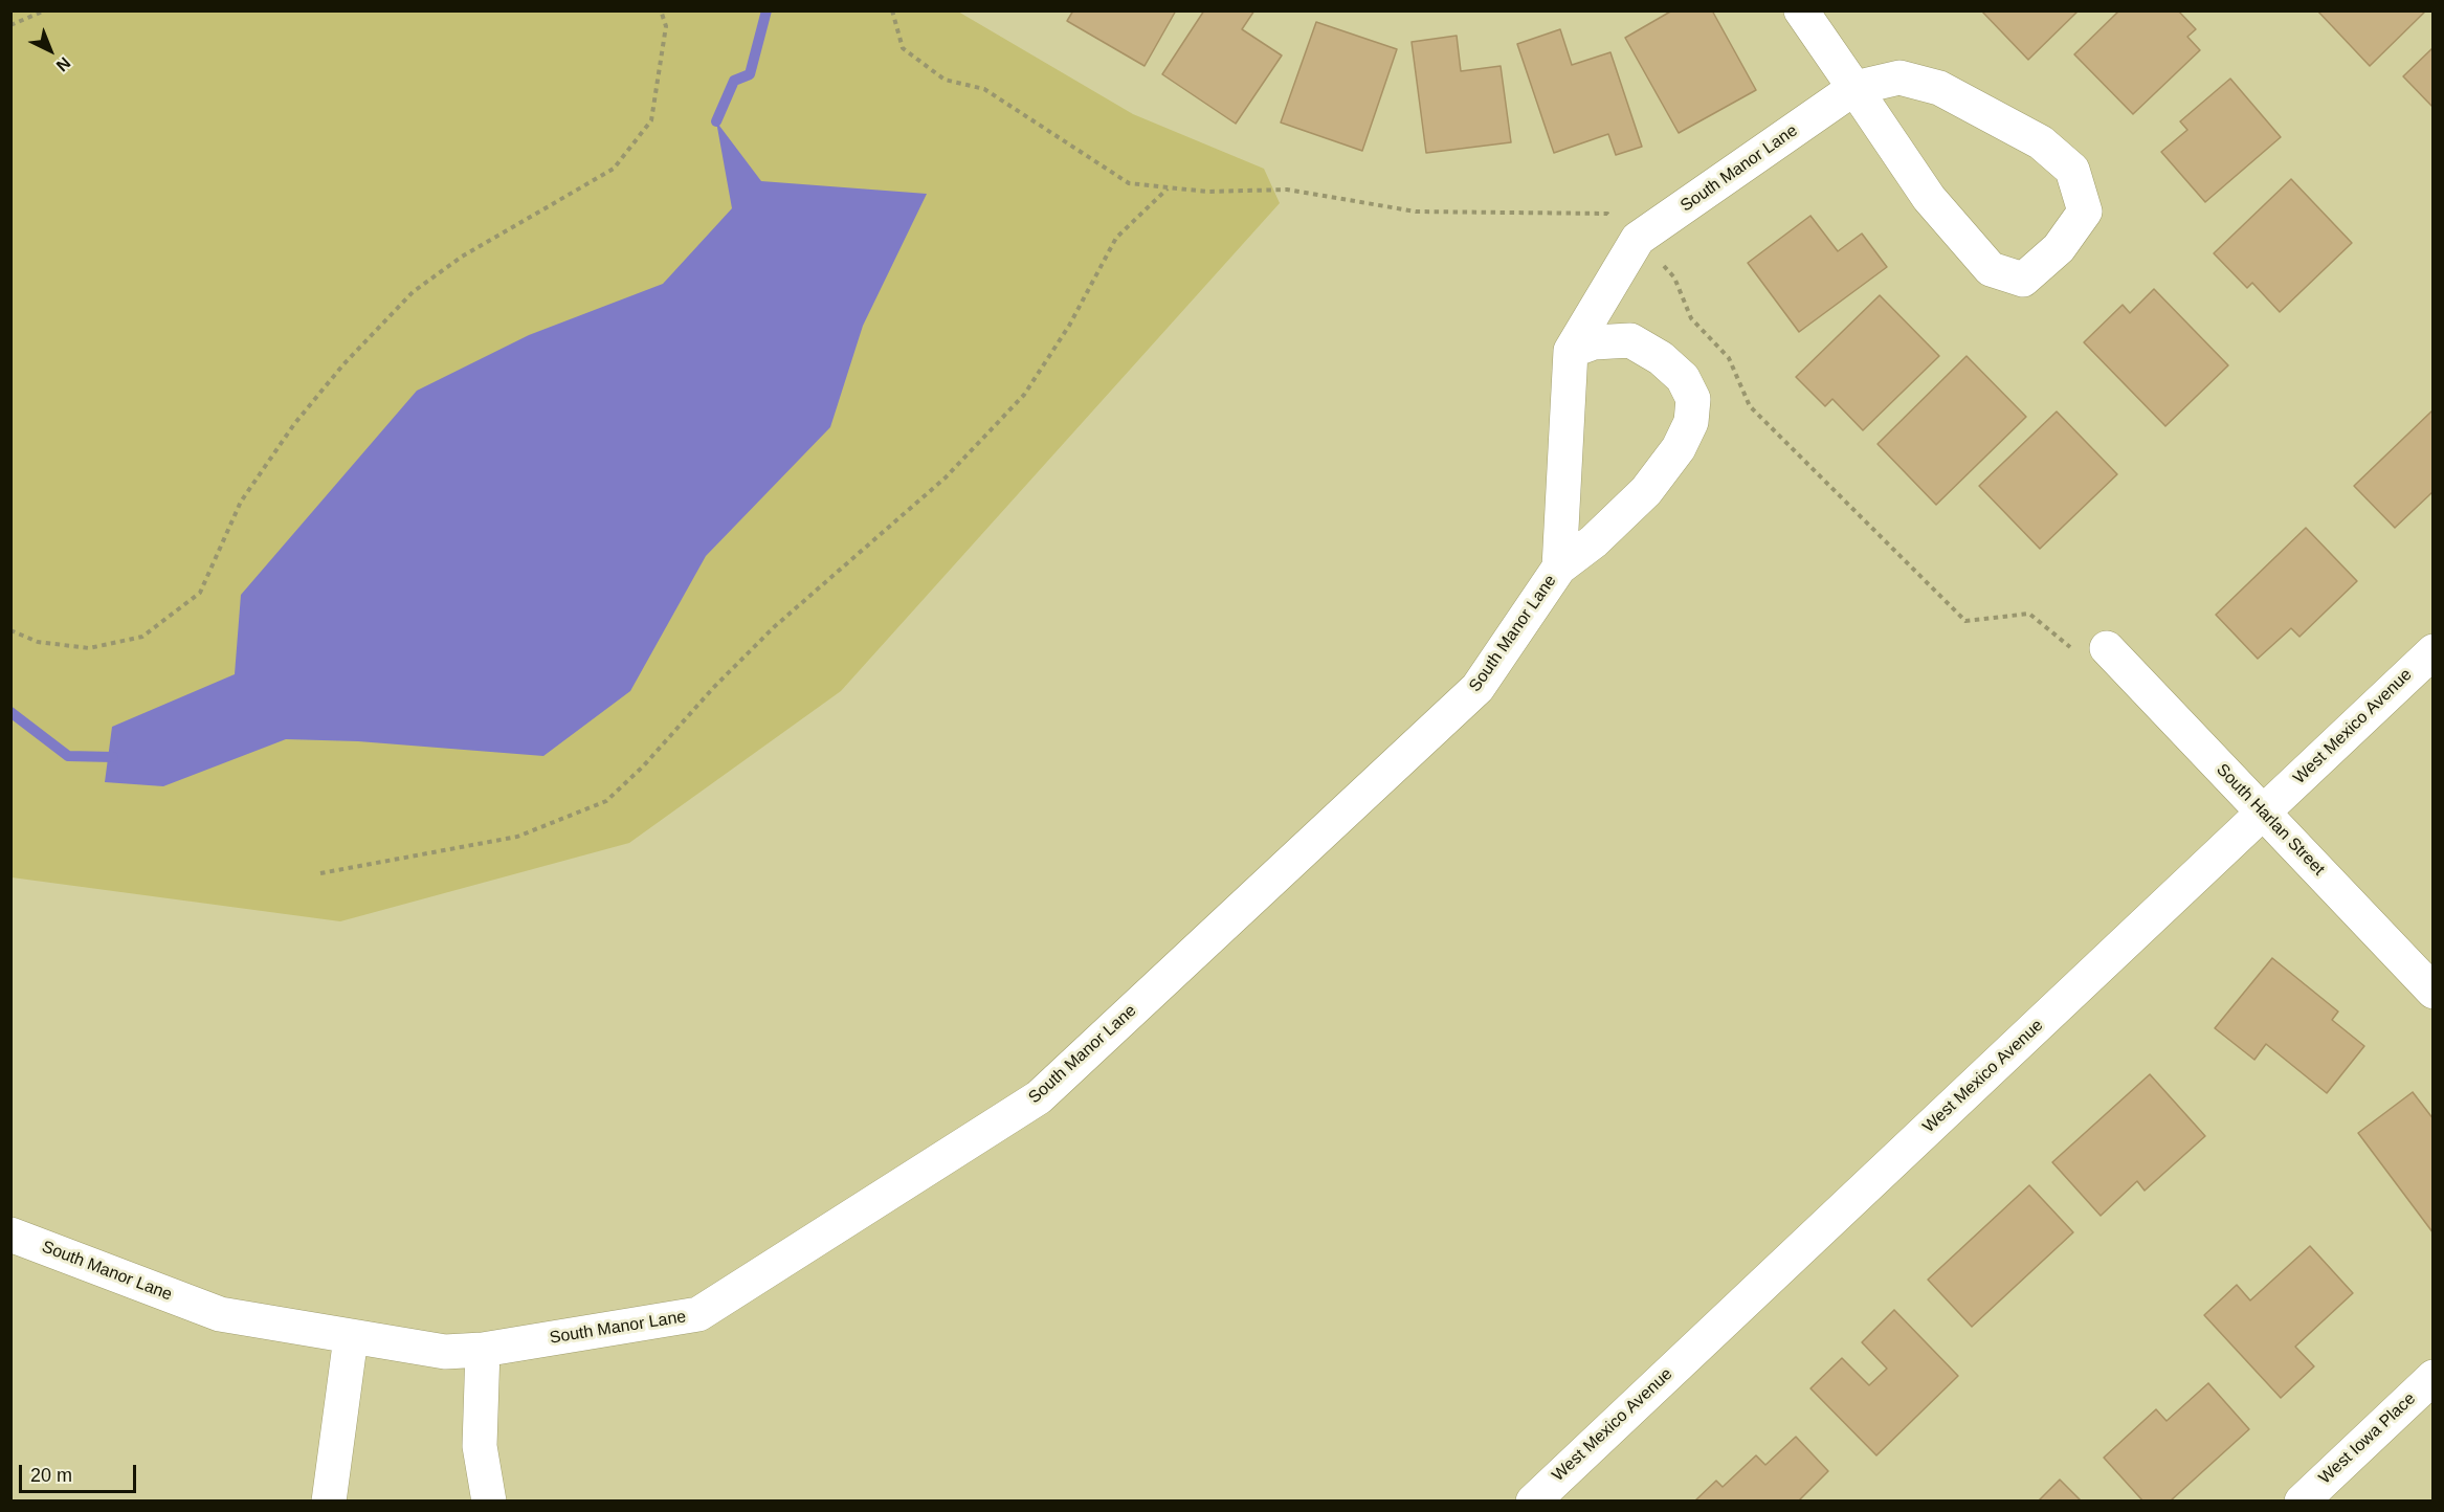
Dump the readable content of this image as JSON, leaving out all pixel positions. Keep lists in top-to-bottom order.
{
  "streets": {
    "street": [
      "South Manor Lane",
      "West Mexico Avenue",
      "South Harlan Street",
      "West Iowa Place"
    ]
  },
  "crossings": [
    ["West Mexico Avenue", "South Harlan Street"]
  ],
  "scale_bar": "20 m",
  "north": "bottom right"
}
